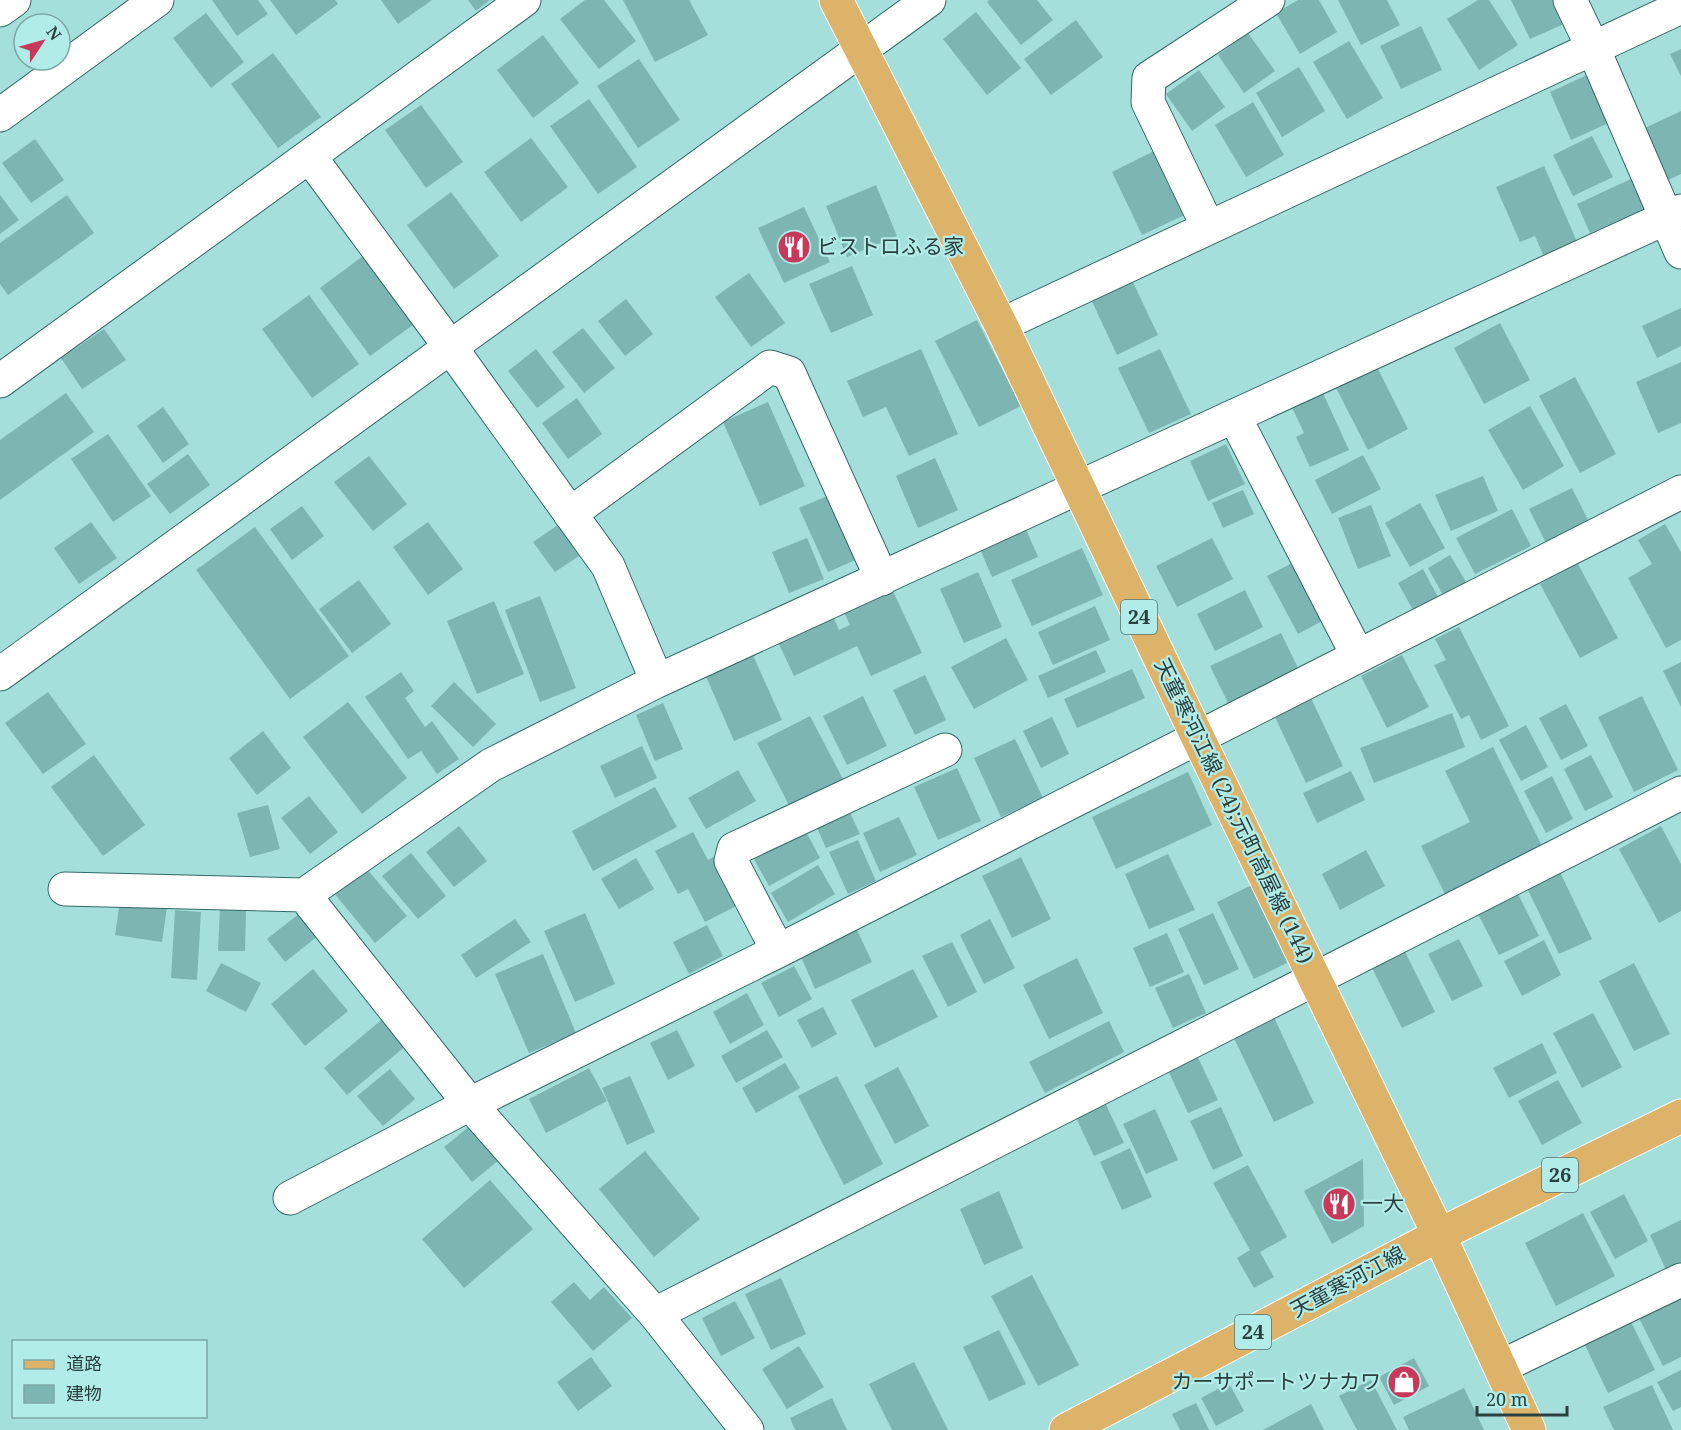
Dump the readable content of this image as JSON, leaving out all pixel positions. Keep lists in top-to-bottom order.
{
  "streets": {
    "main road": [
      "24",
      "天童寒河江線 (24);元町高屋線 (144)",
      "26",
      "天童寒河江線"
    ]
  },
  "crossings": [
    ["天童寒河江線 (24);元町高屋線 (144)", "26"],
    ["天童寒河江線 (24);元町高屋線 (144)", "天童寒河江線"],
    ["26", "天童寒河江線"]
  ],
  "places": {
    "restaurant": ["ビストロふる家", "一大"],
    "shop": ["カーサポートツナカワ"]
  },
  "legend": ["道路", "建物"],
  "scale_bar": "20 m",
  "north": "top right"
}
